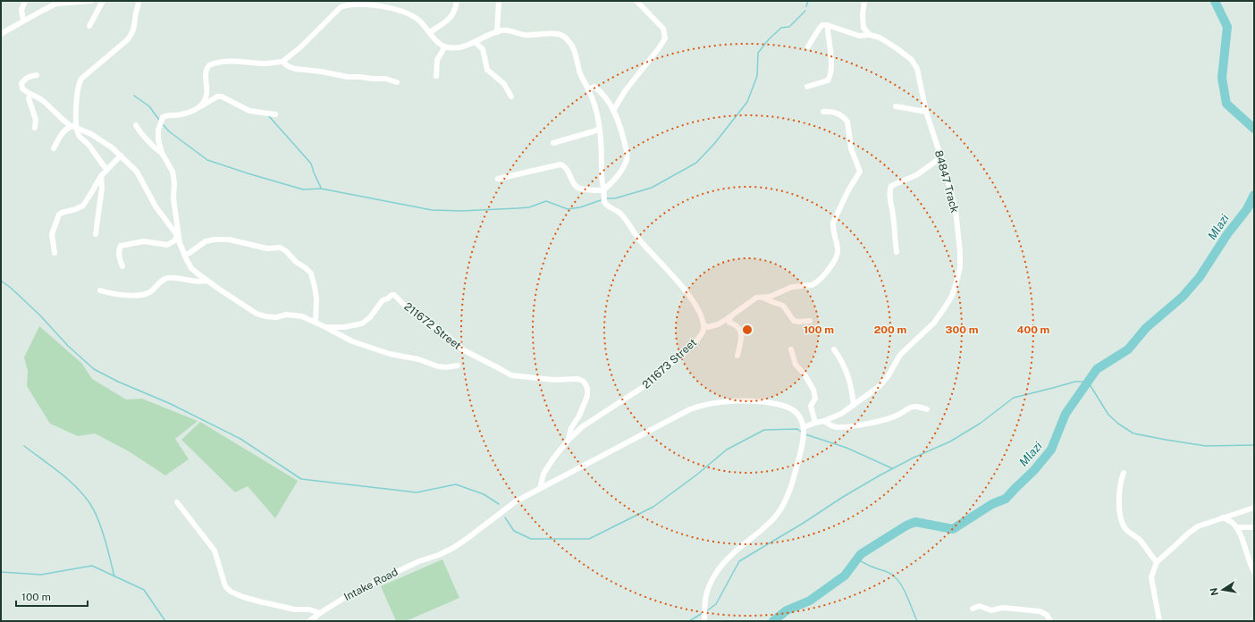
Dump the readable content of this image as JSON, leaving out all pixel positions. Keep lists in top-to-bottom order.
{
  "streets": {
    "street": [
      "84847 Track",
      "211672 Street",
      "211673 Street",
      "Intake Road"
    ]
  },
  "crossings": [
    ["84847 Track", "Intake Road"],
    ["211672 Street", "211673 Street"]
  ],
  "water": ["Mlazi"],
  "scale_bar": "100 m",
  "north": "left",
  "rings": [
    "100 m",
    "200 m",
    "300 m",
    "400 m"
  ]
}
